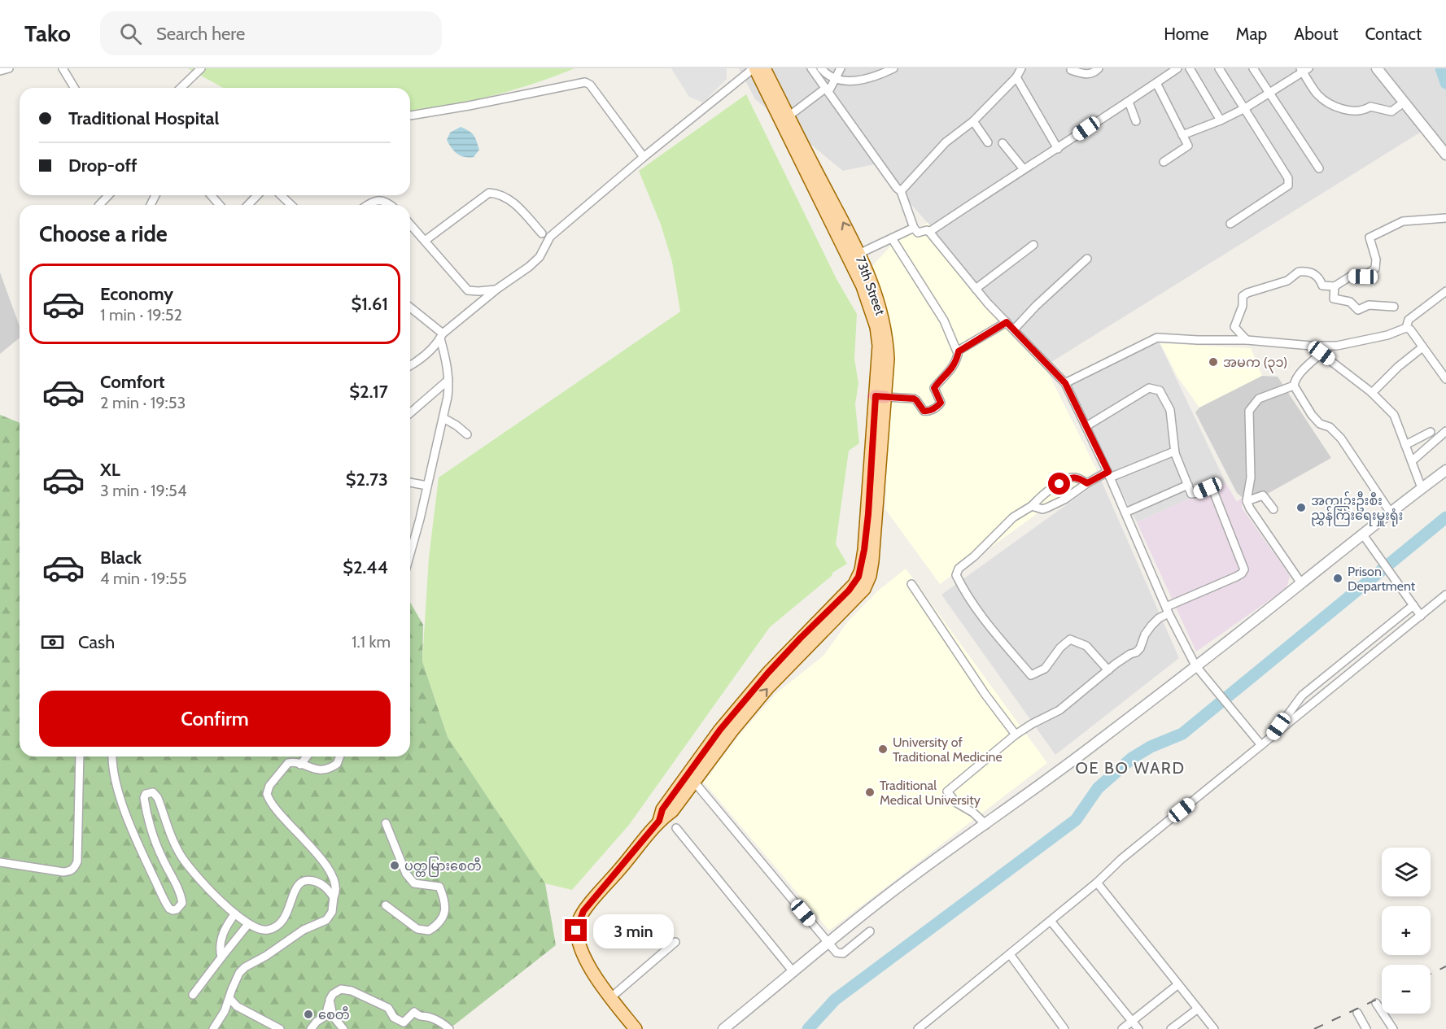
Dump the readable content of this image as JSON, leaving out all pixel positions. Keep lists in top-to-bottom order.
{
  "streets": {
    "main road": ["73th Street"]
  },
  "districts": ["OE BO WARD"],
  "places": [
    "အမက (၃၁)",
    "အကျဉ်းဦးစီး ညွှန်ကြးရေးမှူးရုံး",
    "Prison Department",
    "University of Traditional Medicine",
    "Traditional Medical University",
    "ပတ္တမြားစေတီ",
    "စေတီ"
  ],
  "page": {
    "header": "Tako",
    "search": "Search here",
    "nav": [
      "Home",
      "Map",
      "About",
      "Contact"
    ],
    "banner": ["Traditional Hospital", "Drop-off"],
    "heading": "Choose a ride",
    "list": [
      {
        "name": "Economy",
        "note": "1 min · 19:52",
        "value": "$1.61"
      },
      {
        "name": "Comfort",
        "note": "2 min · 19:53",
        "value": "$2.17"
      },
      {
        "name": "XL",
        "note": "3 min · 19:54",
        "value": "$2.73"
      },
      {
        "name": "Black",
        "note": "4 min · 19:55",
        "value": "$2.44"
      }
    ],
    "pay": ["Cash", "1.1 km"],
    "buttons": "Confirm",
    "map_buttons": ["+", "−"],
    "bubble": "3 min"
  }
}
